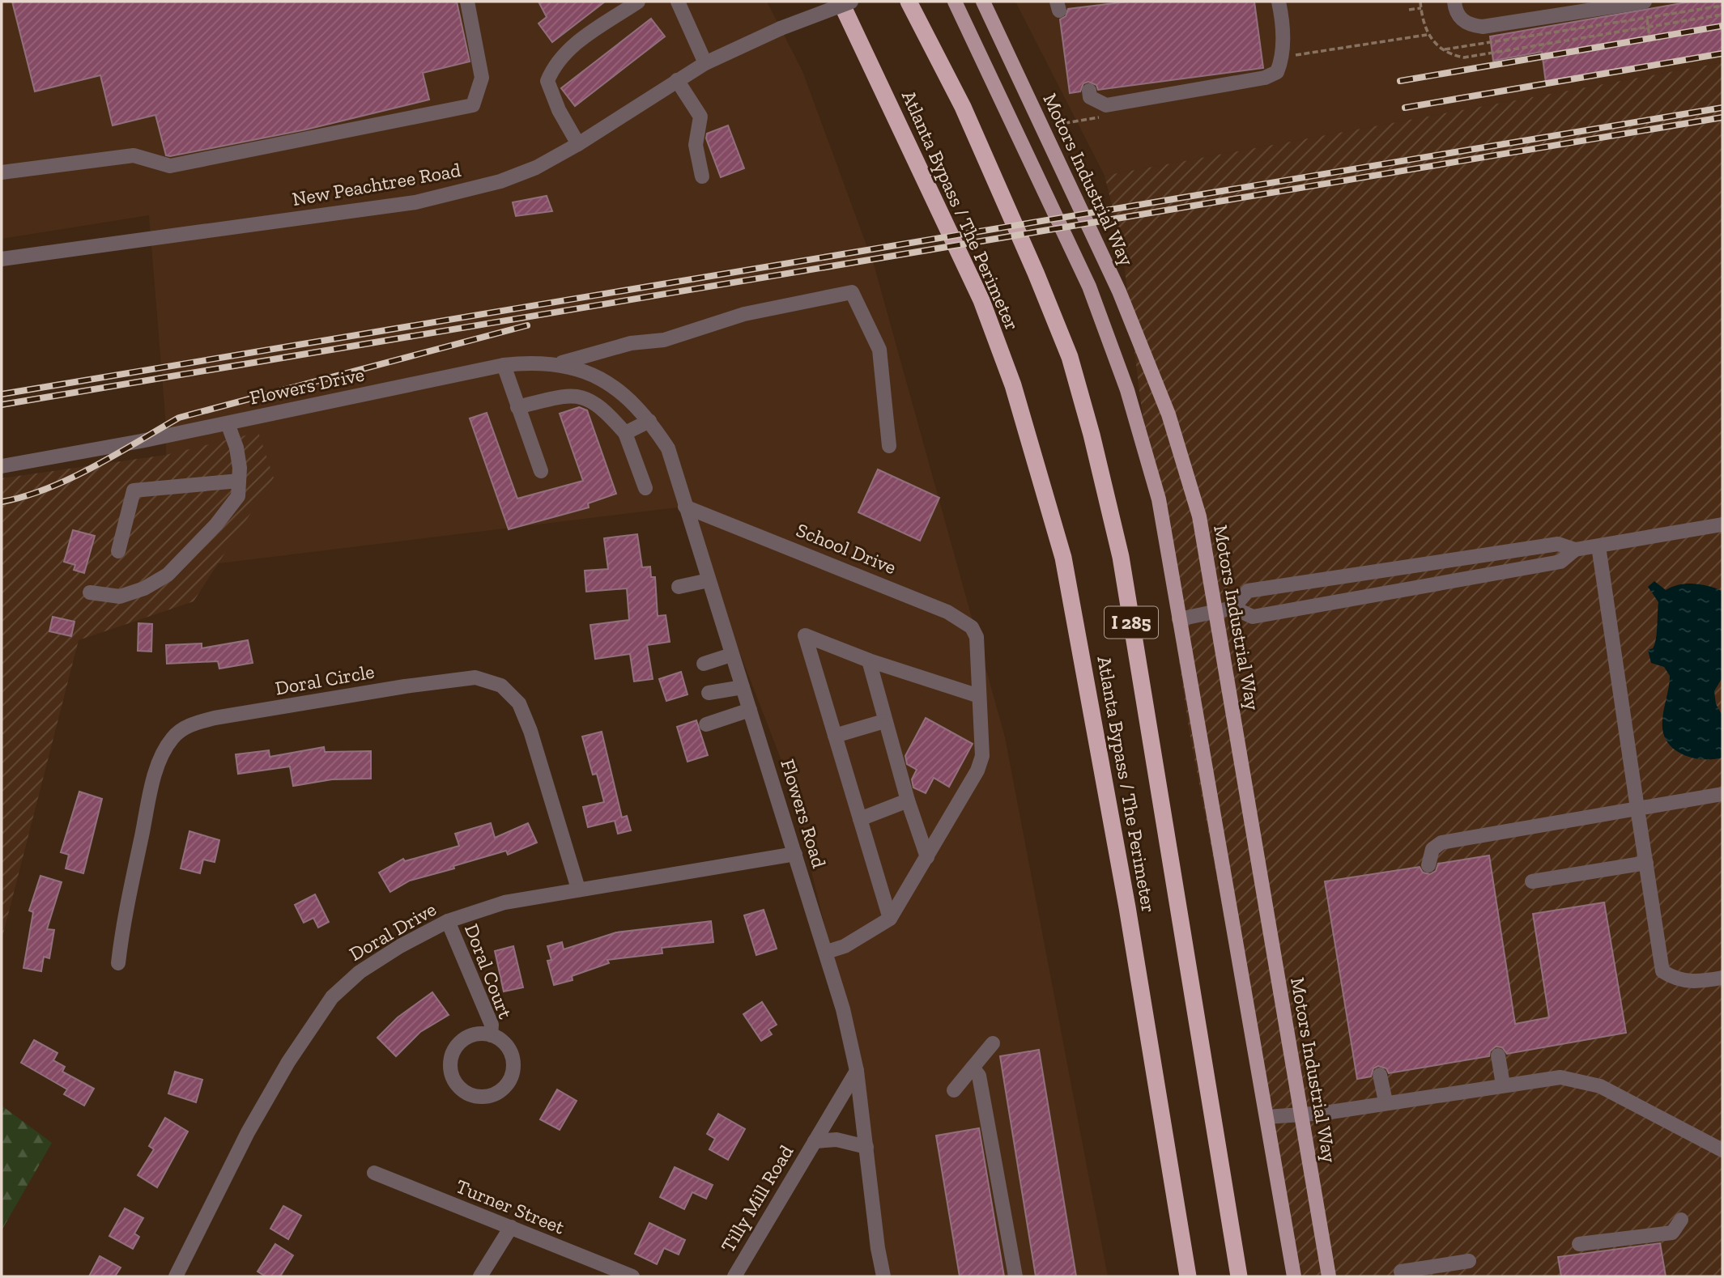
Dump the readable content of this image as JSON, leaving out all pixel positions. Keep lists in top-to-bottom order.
{
  "streets": {
    "highway": ["Atlanta Bypass / The Perimeter", "I 285"],
    "main road": ["Motors Industrial Way"],
    "street": [
      "New Peachtree Road",
      "Flowers Drive",
      "School Drive",
      "Doral Circle",
      "Flowers Road",
      "Doral Drive",
      "Doral Court",
      "Tilly Mill Road",
      "Turner Street"
    ]
  },
  "crossings": [
    ["Flowers Drive", "Flowers Road"],
    ["School Drive", "Flowers Road"],
    ["Doral Circle", "Doral Drive"],
    ["Flowers Road", "Doral Drive"],
    ["Flowers Road", "Tilly Mill Road"],
    ["Doral Drive", "Doral Court"]
  ]
}
